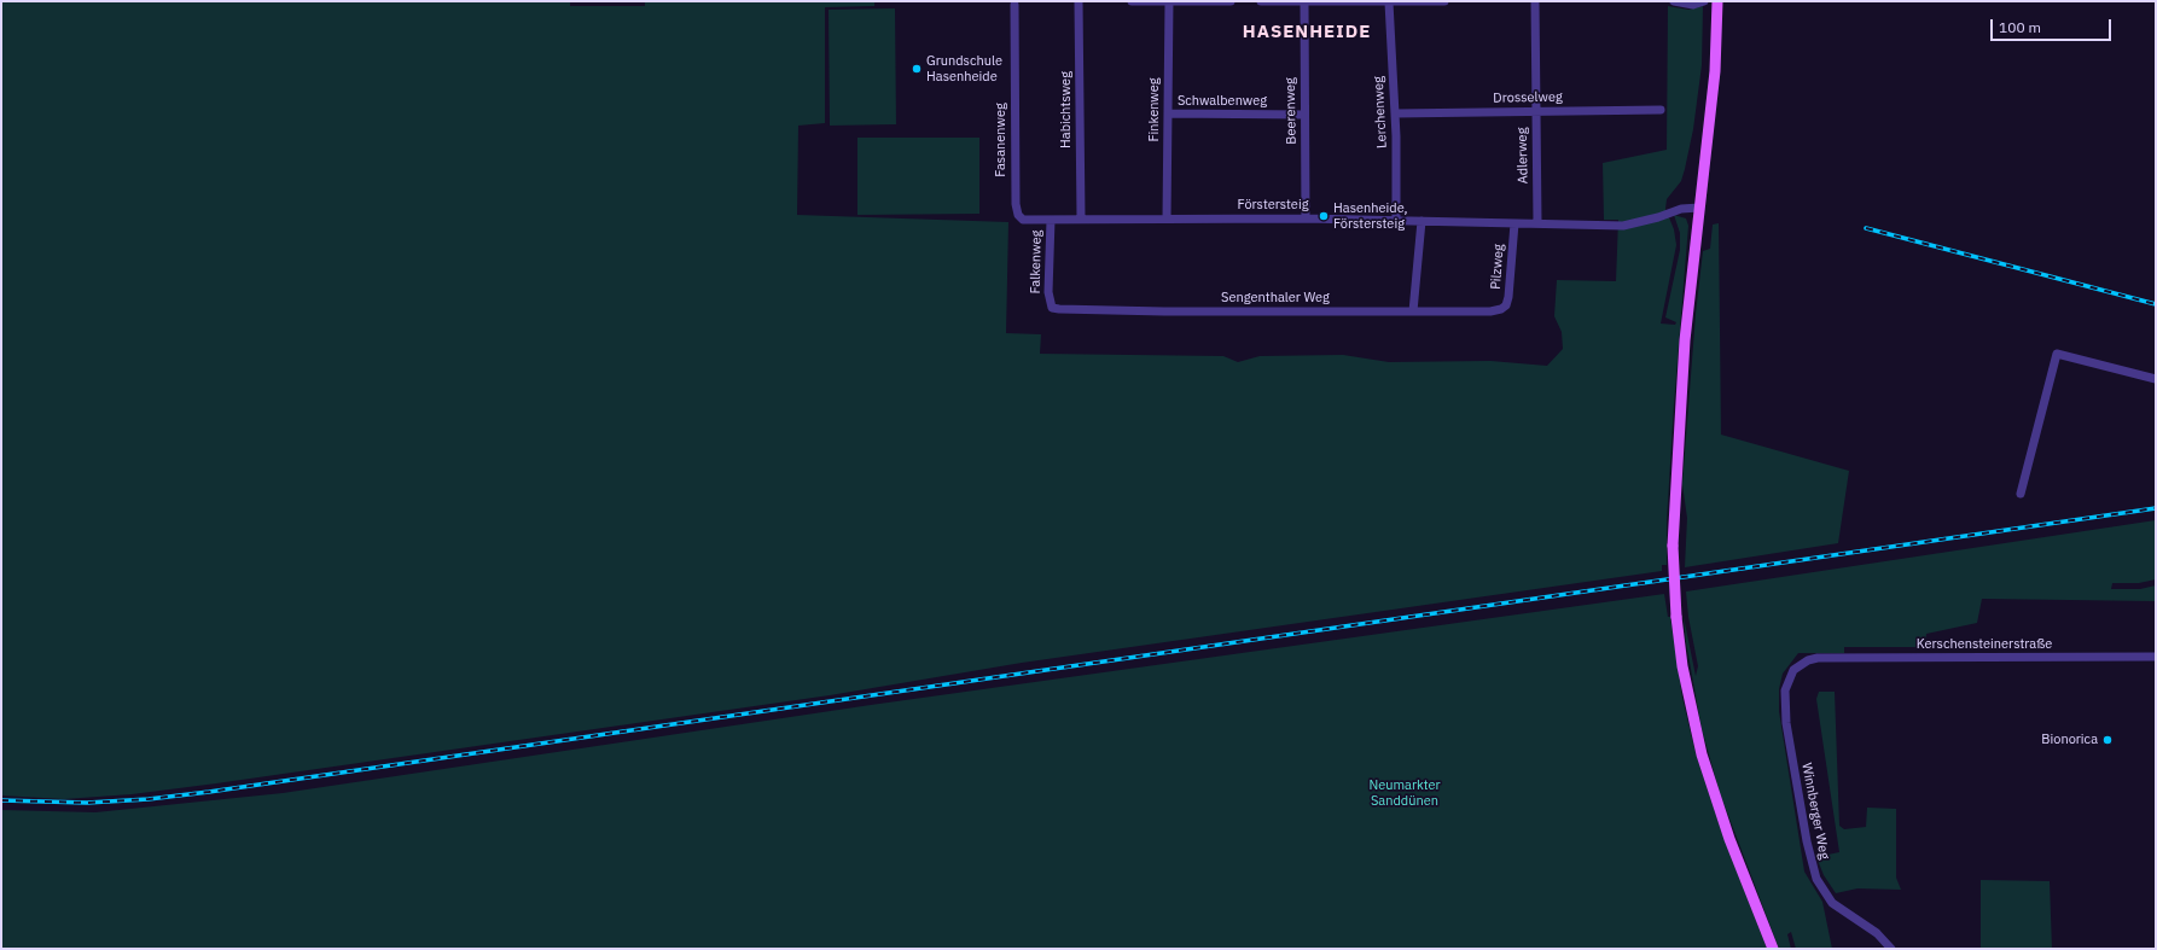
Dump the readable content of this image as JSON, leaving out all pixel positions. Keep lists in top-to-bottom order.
{
  "streets": {
    "street": [
      "Drosselweg",
      "Schwalbenweg",
      "Habichtsweg",
      "Finkenweg",
      "Beerenweg",
      "Lerchenweg",
      "Fasanenweg",
      "Adlerweg",
      "Förstersteig",
      "Falkenweg",
      "Pilzweg",
      "Sengenthaler Weg",
      "Kerschensteinerstraße",
      "Winnberger Weg"
    ]
  },
  "crossings": [
    ["Drosselweg", "Lerchenweg"],
    ["Drosselweg", "Adlerweg"],
    ["Schwalbenweg", "Finkenweg"],
    ["Schwalbenweg", "Beerenweg"],
    ["Habichtsweg", "Förstersteig"],
    ["Finkenweg", "Förstersteig"],
    ["Beerenweg", "Förstersteig"],
    ["Lerchenweg", "Förstersteig"],
    ["Fasanenweg", "Förstersteig"],
    ["Adlerweg", "Förstersteig"],
    ["Förstersteig", "Falkenweg"],
    ["Förstersteig", "Pilzweg"],
    ["Falkenweg", "Sengenthaler Weg"],
    ["Pilzweg", "Sengenthaler Weg"],
    ["Kerschensteinerstraße", "Winnberger Weg"]
  ],
  "districts": ["HASENHEIDE"],
  "parks": ["Neumarkter Sanddünen"],
  "places": ["Grundschule Hasenheide", "Hasenheide, Förstersteig", "Bionorica"],
  "scale_bar": "100 m"
}
